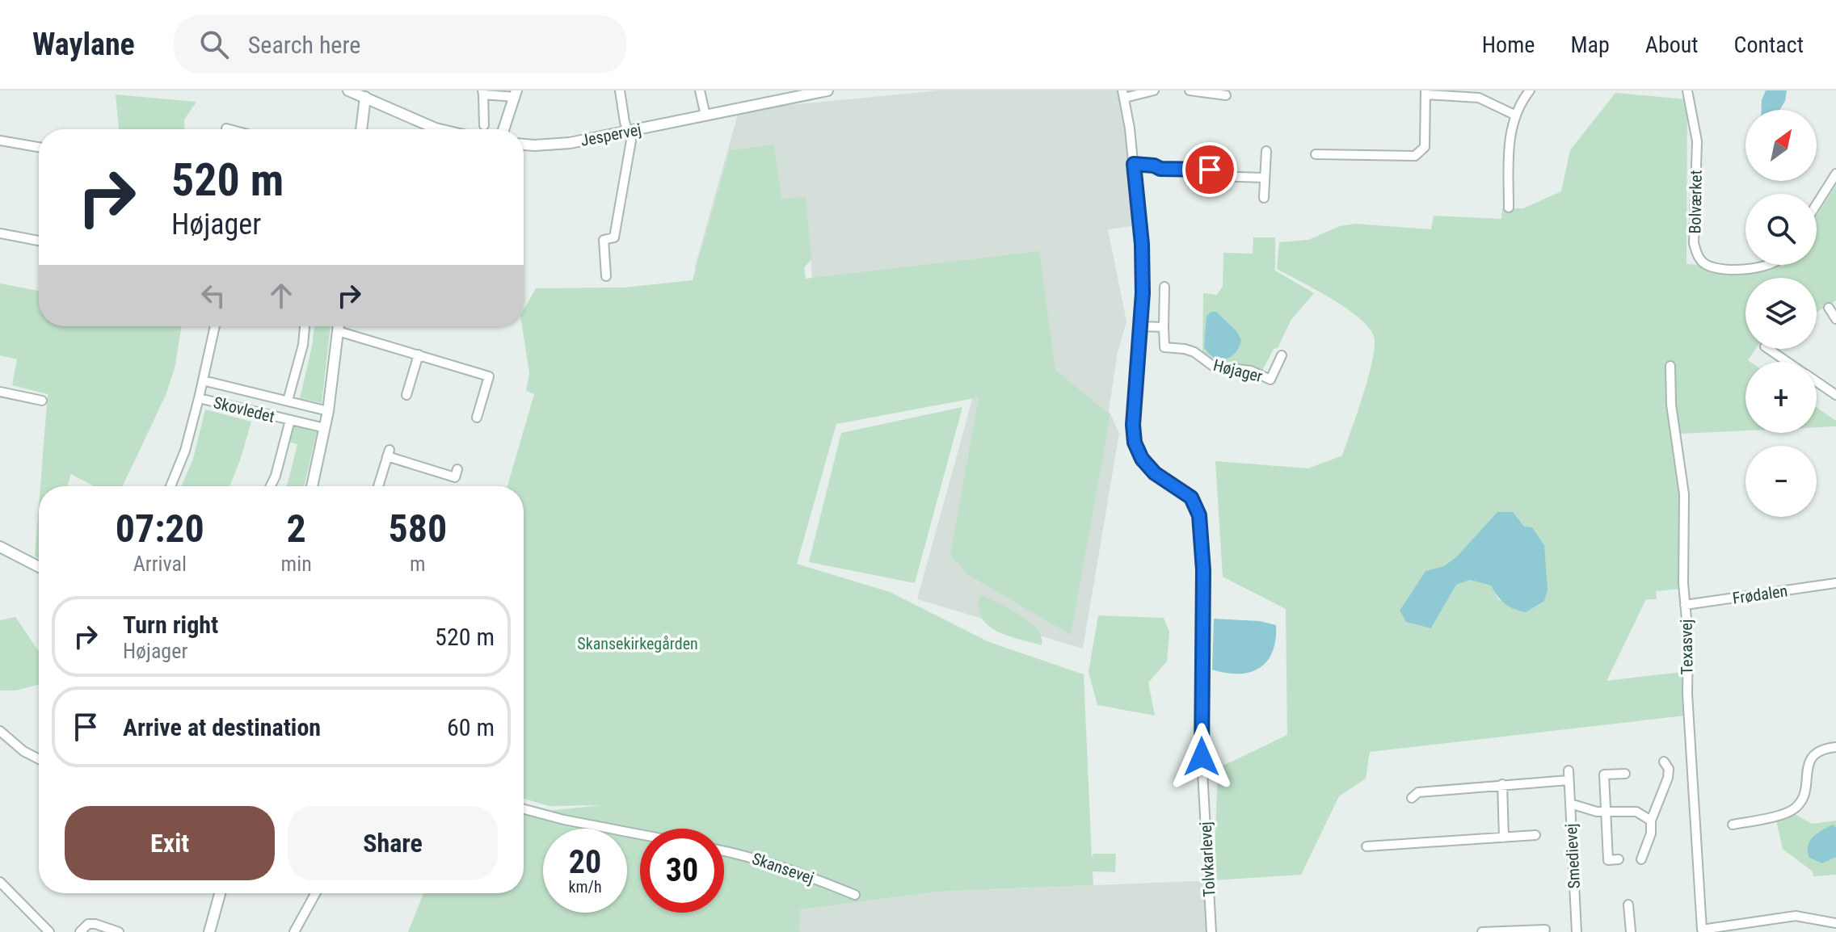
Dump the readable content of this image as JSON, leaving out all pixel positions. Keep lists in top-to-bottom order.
{
  "streets": {
    "street": [
      "Jespervej",
      "Bolværket",
      "Højager",
      "Skovledet",
      "Frødalen",
      "Texasvej",
      "Smedievej",
      "Tolvkarlevej",
      "Skansevej"
    ]
  },
  "crossings": [
    ["Frødalen", "Texasvej"]
  ],
  "parks": ["Skansekirkegården"],
  "north": "top right",
  "page": {
    "header": "Waylane",
    "search": "Search here",
    "nav": [
      "Home",
      "Map",
      "About",
      "Contact"
    ],
    "map_buttons": ["+", "−"],
    "turn": ["520 m", "Højager"],
    "eta": [
      "07:20",
      "Arrival",
      "2",
      "min",
      "580",
      "m"
    ],
    "list": [
      {
        "name": "Turn right",
        "note": "Højager",
        "value": "520 m"
      },
      {
        "name": "Arrive at destination",
        "value": "60 m"
      }
    ],
    "buttons": ["Exit", "Share"],
    "speed": "20 km/h",
    "limit": "30"
  }
}
